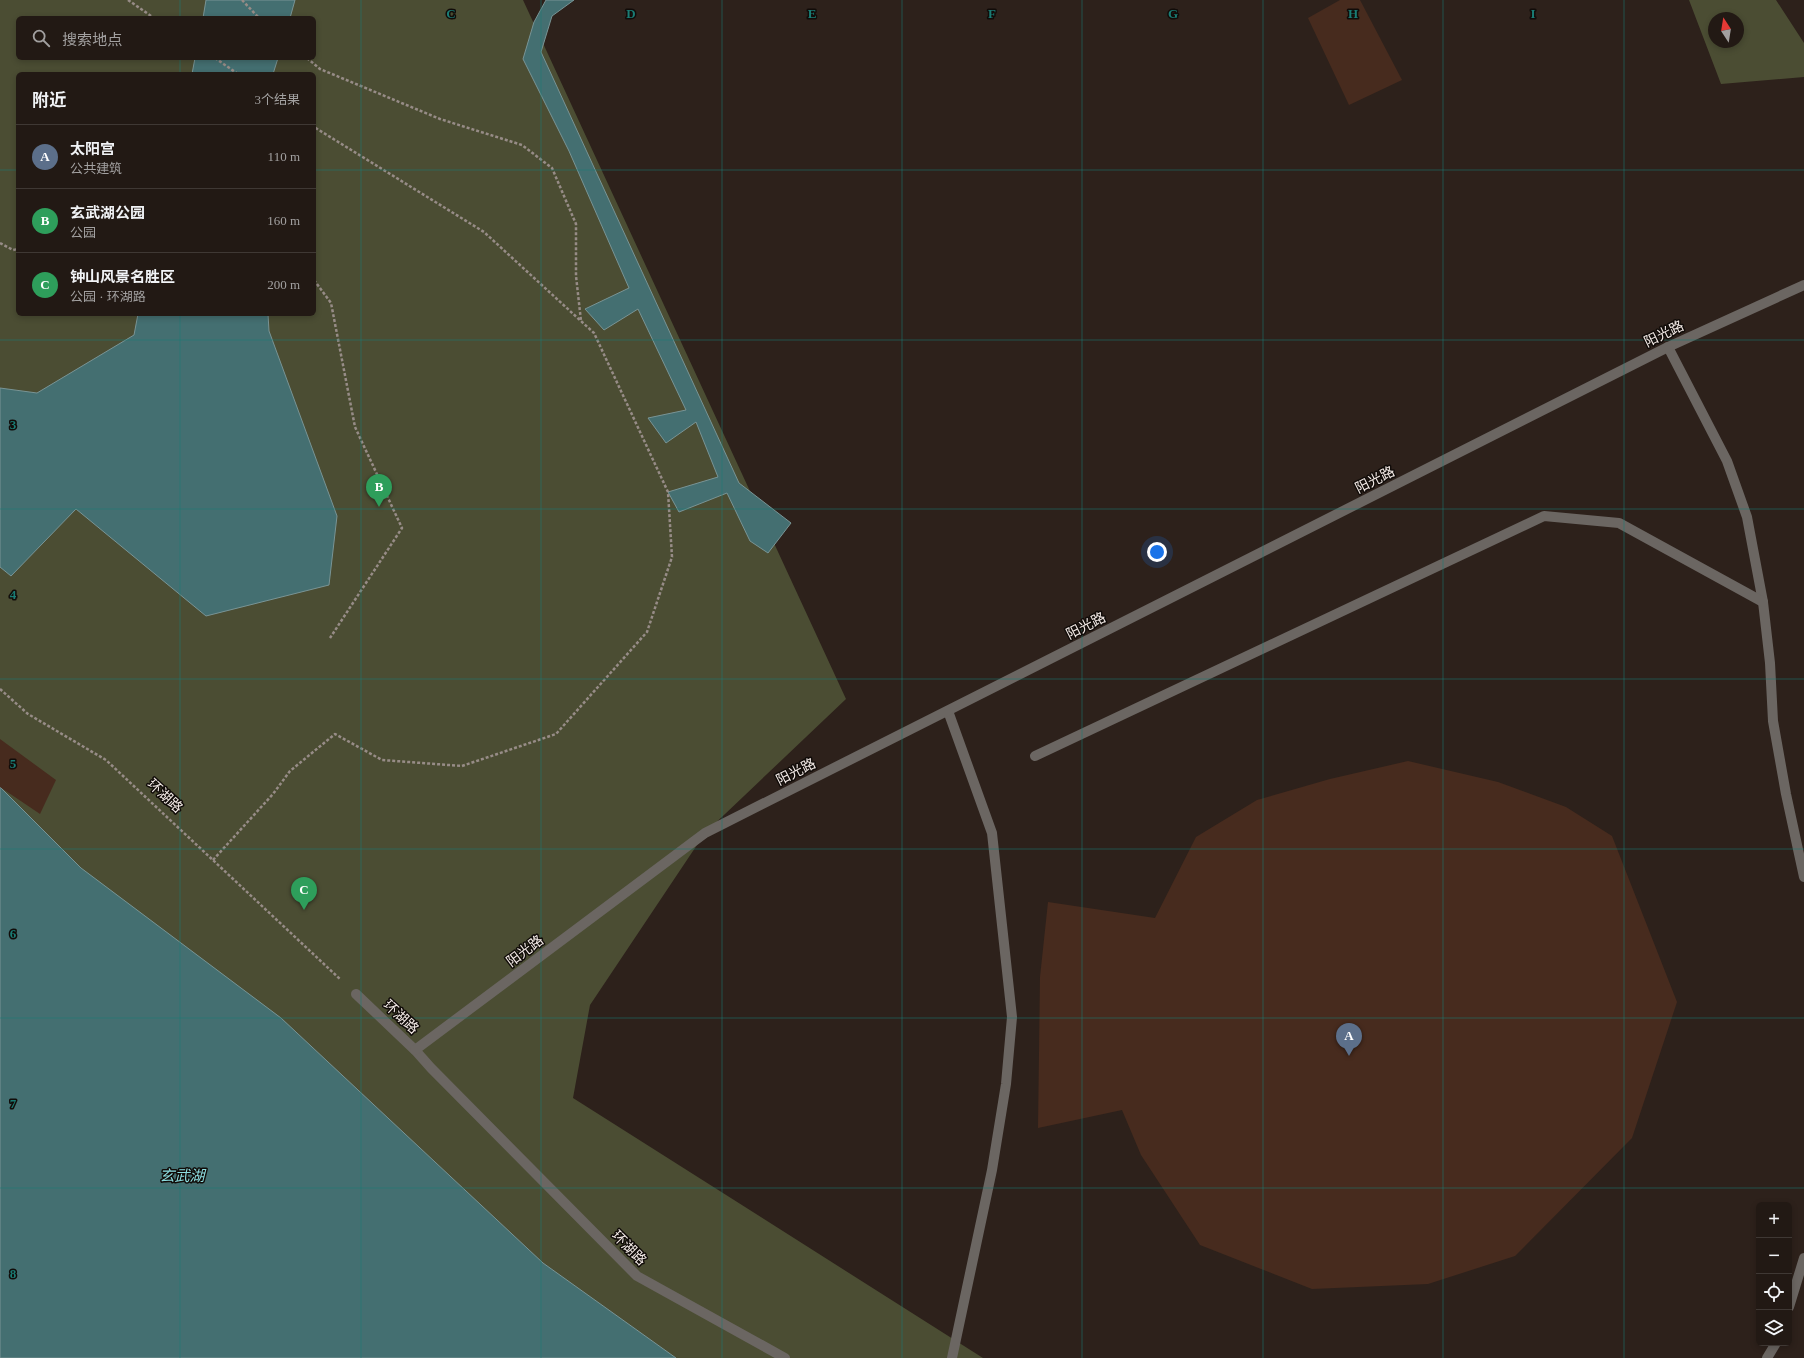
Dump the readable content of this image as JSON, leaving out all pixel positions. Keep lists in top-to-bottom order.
{
  "streets": {
    "street": ["阳光路", "环湖路"]
  },
  "crossings": [
    ["阳光路", "环湖路"]
  ],
  "water": ["玄武湖"],
  "north": "top",
  "page": {
    "search": "搜索地点",
    "heading": ["附近", "3个结果"],
    "list": [
      {
        "mark": "A",
        "name": "太阳宫",
        "note": "公共建筑",
        "value": "110 m"
      },
      {
        "mark": "B",
        "name": "玄武湖公园",
        "note": "公园",
        "value": "160 m"
      },
      {
        "mark": "C",
        "name": "钟山风景名胜区",
        "note": "公园 · 环湖路",
        "value": "200 m"
      }
    ],
    "pins": ["B", "C", "A"],
    "map_buttons": ["+", "−"]
  },
  "grid": {
    "columns": [
      "C",
      "D",
      "E",
      "F",
      "G",
      "H",
      "I"
    ],
    "rows": [
      "3",
      "4",
      "5",
      "6",
      "7",
      "8"
    ]
  }
}
